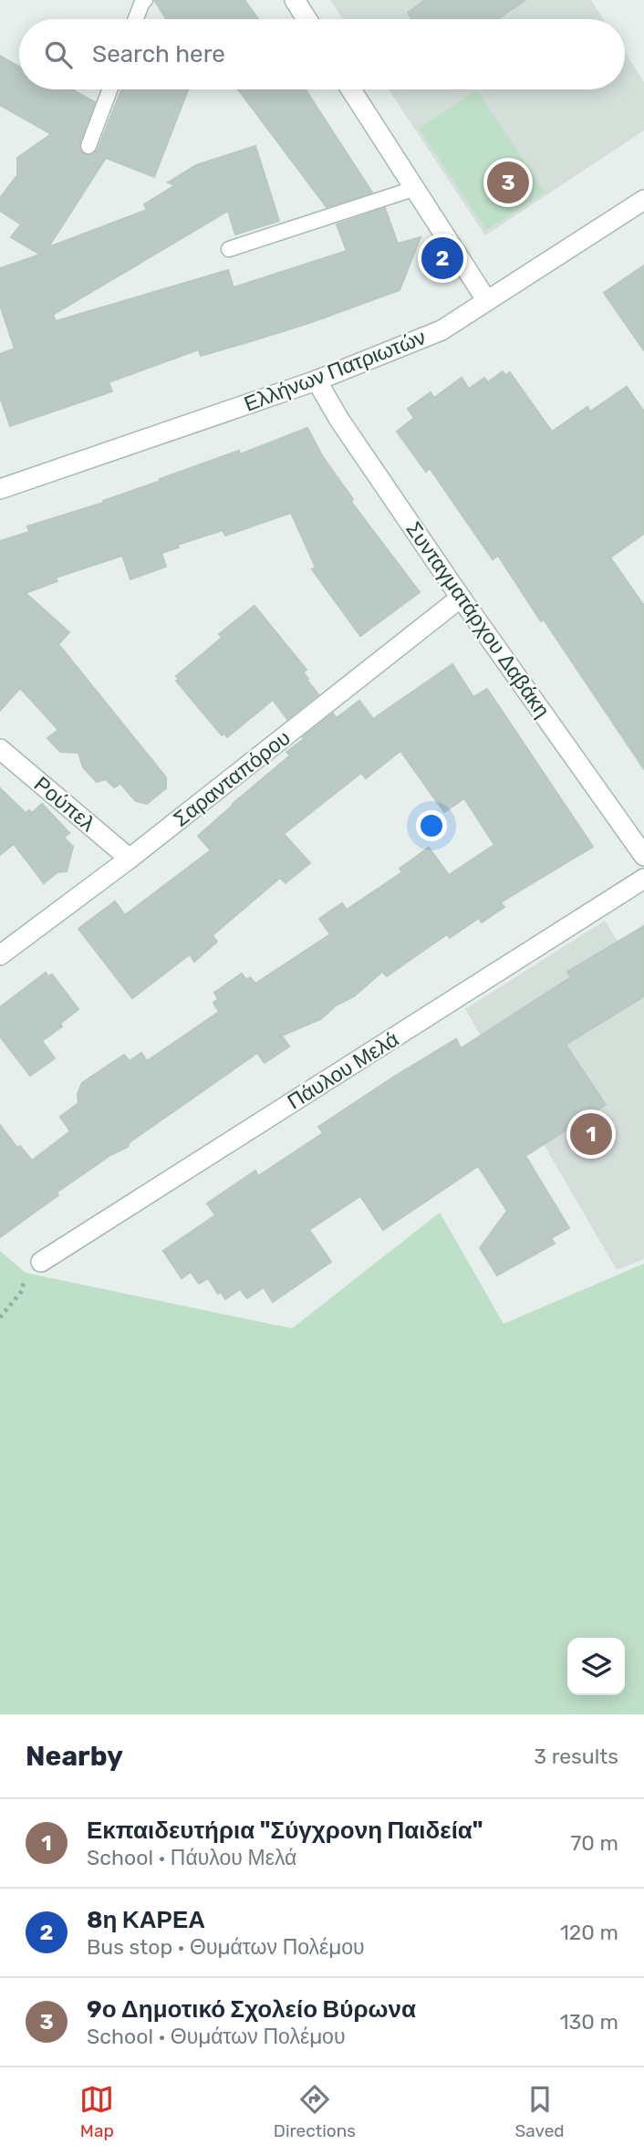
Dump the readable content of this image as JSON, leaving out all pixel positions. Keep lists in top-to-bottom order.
{
  "streets": {
    "street": [
      "Ελλήνων Πατριωτών",
      "Συνταγματάρχου Δαβάκη",
      "Σαρανταπόρου",
      "Ρούπελ",
      "Πάυλου Μελά"
    ]
  },
  "crossings": [
    ["Ελλήνων Πατριωτών", "Συνταγματάρχου Δαβάκη"],
    ["Συνταγματάρχου Δαβάκη", "Σαρανταπόρου"],
    ["Σαρανταπόρου", "Ρούπελ"]
  ],
  "page": {
    "search": "Search here",
    "pins": ["3", "2", "1"],
    "heading": ["Nearby", "3 results"],
    "list": [
      {
        "mark": "1",
        "name": "Εκπαιδευτήρια \"Σύγχρονη Παιδεία\"",
        "note": "School · Πάυλου Μελά",
        "value": "70 m"
      },
      {
        "mark": "2",
        "name": "8η ΚΑΡΕΑ",
        "note": "Bus stop · Θυµάτων Πολέµου",
        "value": "120 m"
      },
      {
        "mark": "3",
        "name": "9ο Δημοτικό Σχολείο Βύρωνα",
        "note": "School · Θυµάτων Πολέµου",
        "value": "130 m"
      }
    ],
    "nav": ["Map", "Directions", "Saved"]
  }
}
